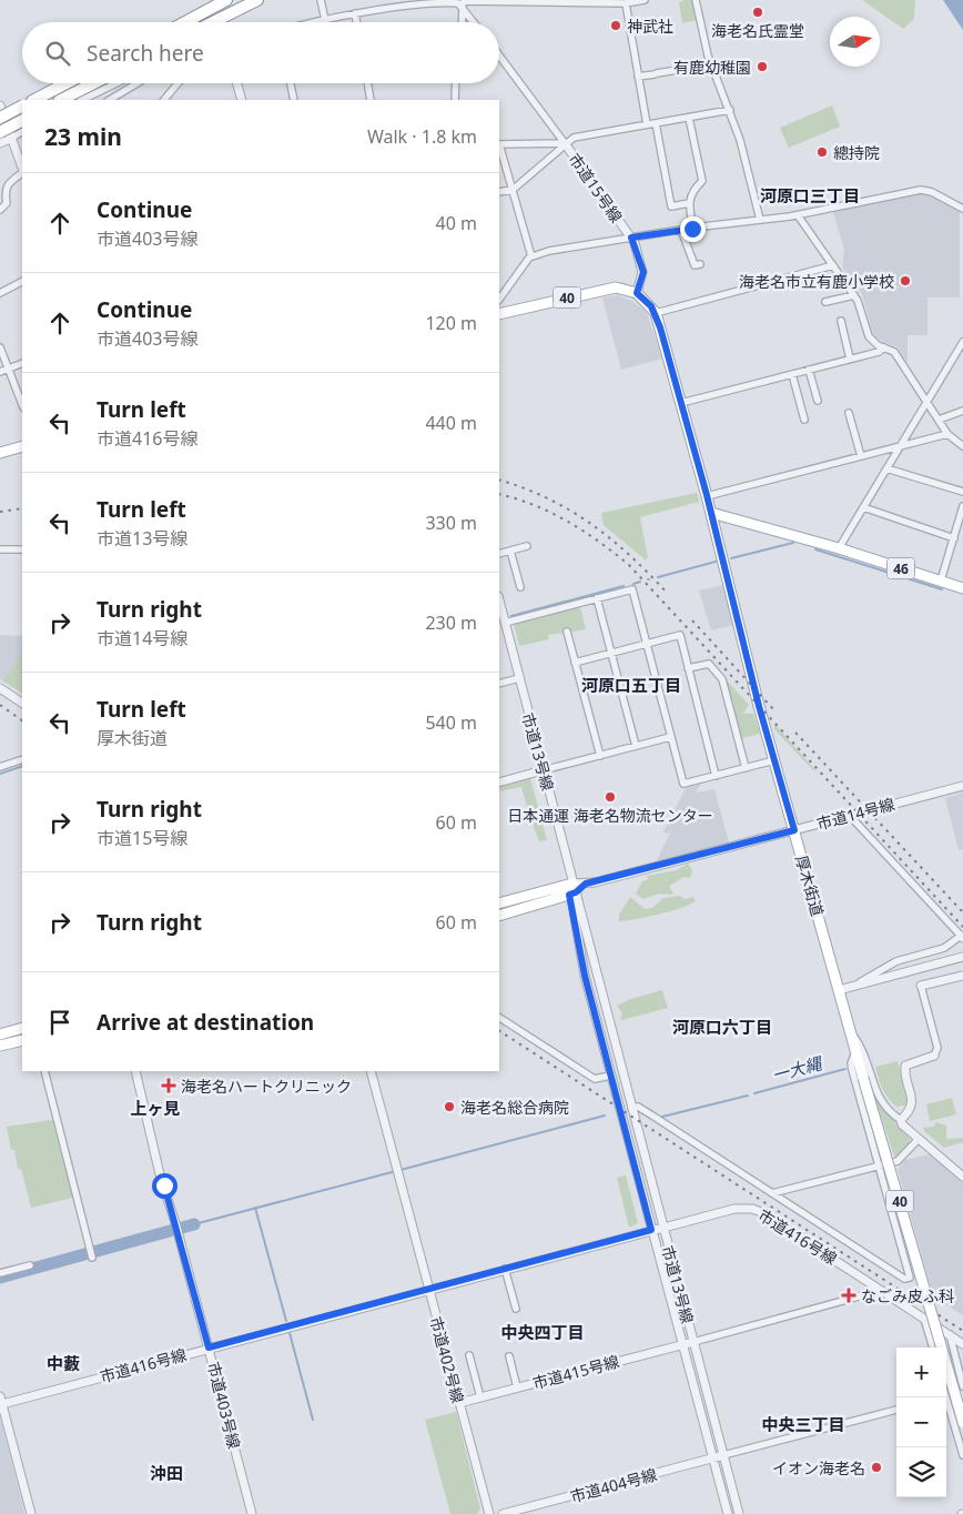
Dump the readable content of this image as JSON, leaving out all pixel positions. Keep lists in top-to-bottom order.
{
  "streets": {
    "main road": ["40", "46", "厚木街道"],
    "street": [
      "市道15号線",
      "市道13号線",
      "市道14号線",
      "市道416号線",
      "市道402号線",
      "市道415号線",
      "市道403号線",
      "市道404号線"
    ]
  },
  "crossings": [
    ["市道15号線", "40"],
    ["市道15号線", "厚木街道"],
    ["40", "厚木街道"],
    ["46", "厚木街道"],
    ["市道13号線", "市道14号線"],
    ["市道13号線", "市道416号線"],
    ["市道13号線", "市道415号線"],
    ["市道13号線", "市道404号線"],
    ["市道14号線", "厚木街道"],
    ["市道416号線", "市道402号線"],
    ["市道416号線", "市道403号線"],
    ["市道402号線", "市道415号線"]
  ],
  "districts": [
    "河原口三丁目",
    "河原口五丁目",
    "河原口六丁目",
    "上ヶ見",
    "中央四丁目",
    "中藪",
    "中央三丁目",
    "沖田"
  ],
  "water": ["一大縄"],
  "places": {
    "other": [
      "海老名氏霊堂",
      "神武社",
      "有鹿幼稚園",
      "總持院",
      "海老名市立有鹿小学校",
      "日本通運 海老名物流センター",
      "海老名総合病院",
      "イオン海老名"
    ],
    "health": ["海老名ハートクリニック", "なごみ皮ふ科"]
  },
  "north": "right",
  "page": {
    "search": "Search here",
    "heading": ["23 min", "Walk · 1.8 km"],
    "list": [
      ["Continue", "市道403号線", "40 m"],
      ["Continue", "市道403号線", "120 m"],
      ["Turn left", "市道416号線", "440 m"],
      ["Turn left", "市道13号線", "330 m"],
      ["Turn right", "市道14号線", "230 m"],
      ["Turn left", "厚木街道", "540 m"],
      ["Turn right", "市道15号線", "60 m"],
      ["Turn right", "60 m"],
      "Arrive at destination"
    ],
    "map_buttons": ["+", "−"]
  }
}
